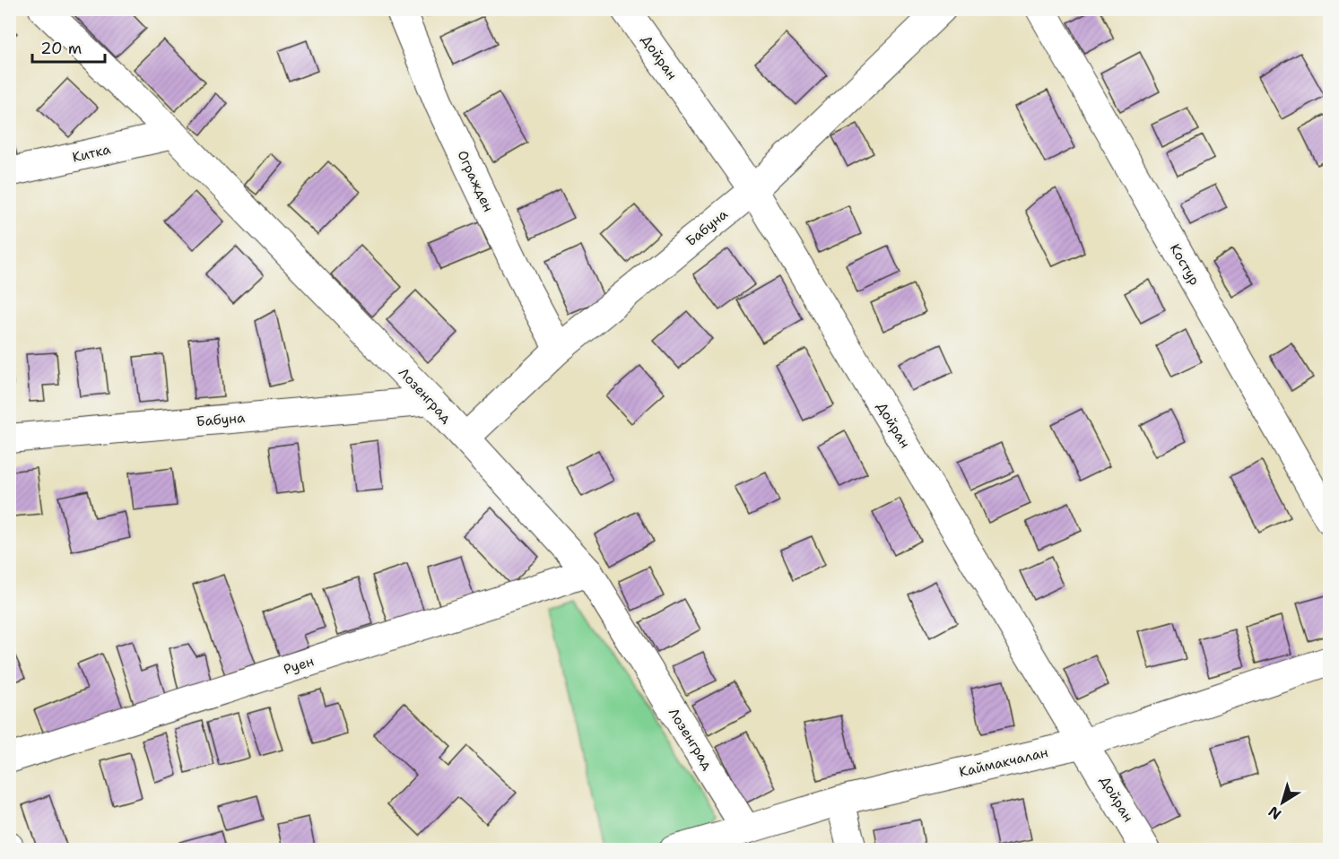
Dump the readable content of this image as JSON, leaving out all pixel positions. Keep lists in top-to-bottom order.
{
  "streets": {
    "street": [
      "Дойран",
      "Китка",
      "Огражден",
      "Бабуна",
      "Костур",
      "Лозенград",
      "Руен",
      "Каймакчалан"
    ]
  },
  "crossings": [
    ["Дойран", "Бабуна"],
    ["Дойран", "Каймакчалан"],
    ["Китка", "Лозенград"],
    ["Огражден", "Бабуна"],
    ["Бабуна", "Лозенград"],
    ["Лозенград", "Руен"],
    ["Лозенград", "Каймакчалан"]
  ],
  "scale_bar": "20 m",
  "north": "bottom left"
}
